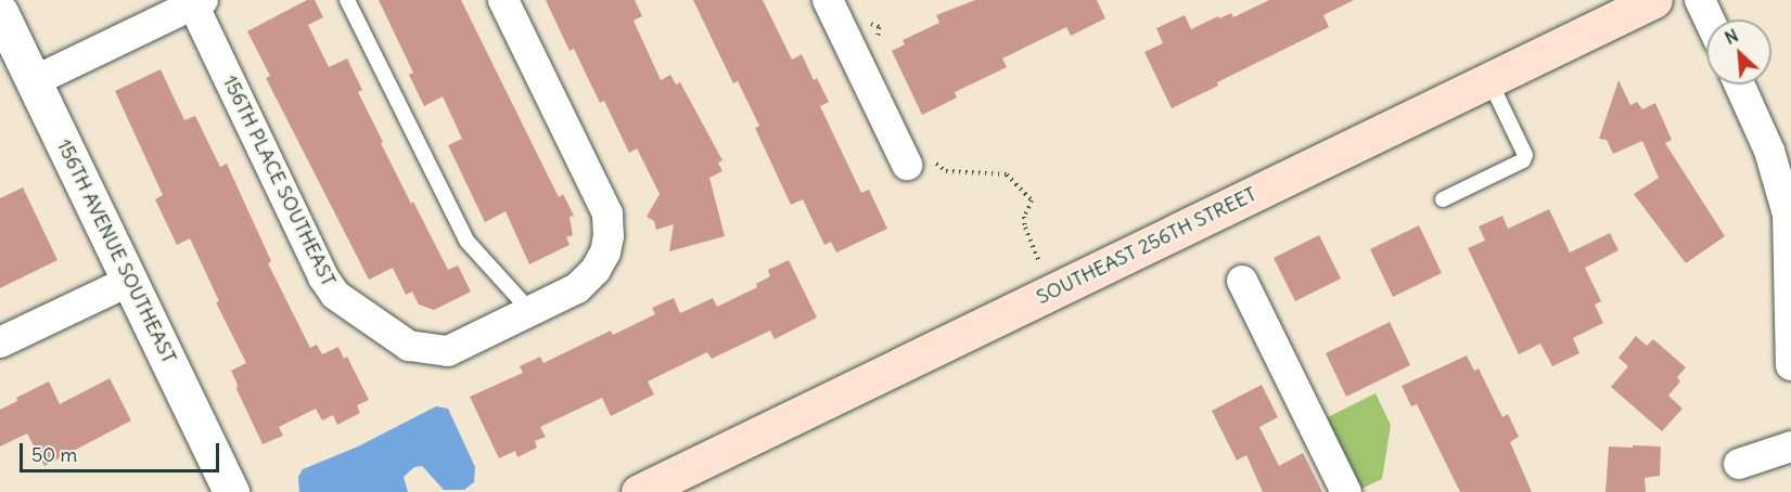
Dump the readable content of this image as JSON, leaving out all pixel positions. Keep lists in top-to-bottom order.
{
  "streets": {
    "main road": ["SOUTHEAST 256TH STREET"],
    "street": ["156TH PLACE SOUTHEAST", "156TH AVENUE SOUTHEAST"]
  },
  "scale_bar": "50 m",
  "north": "top left"
}
